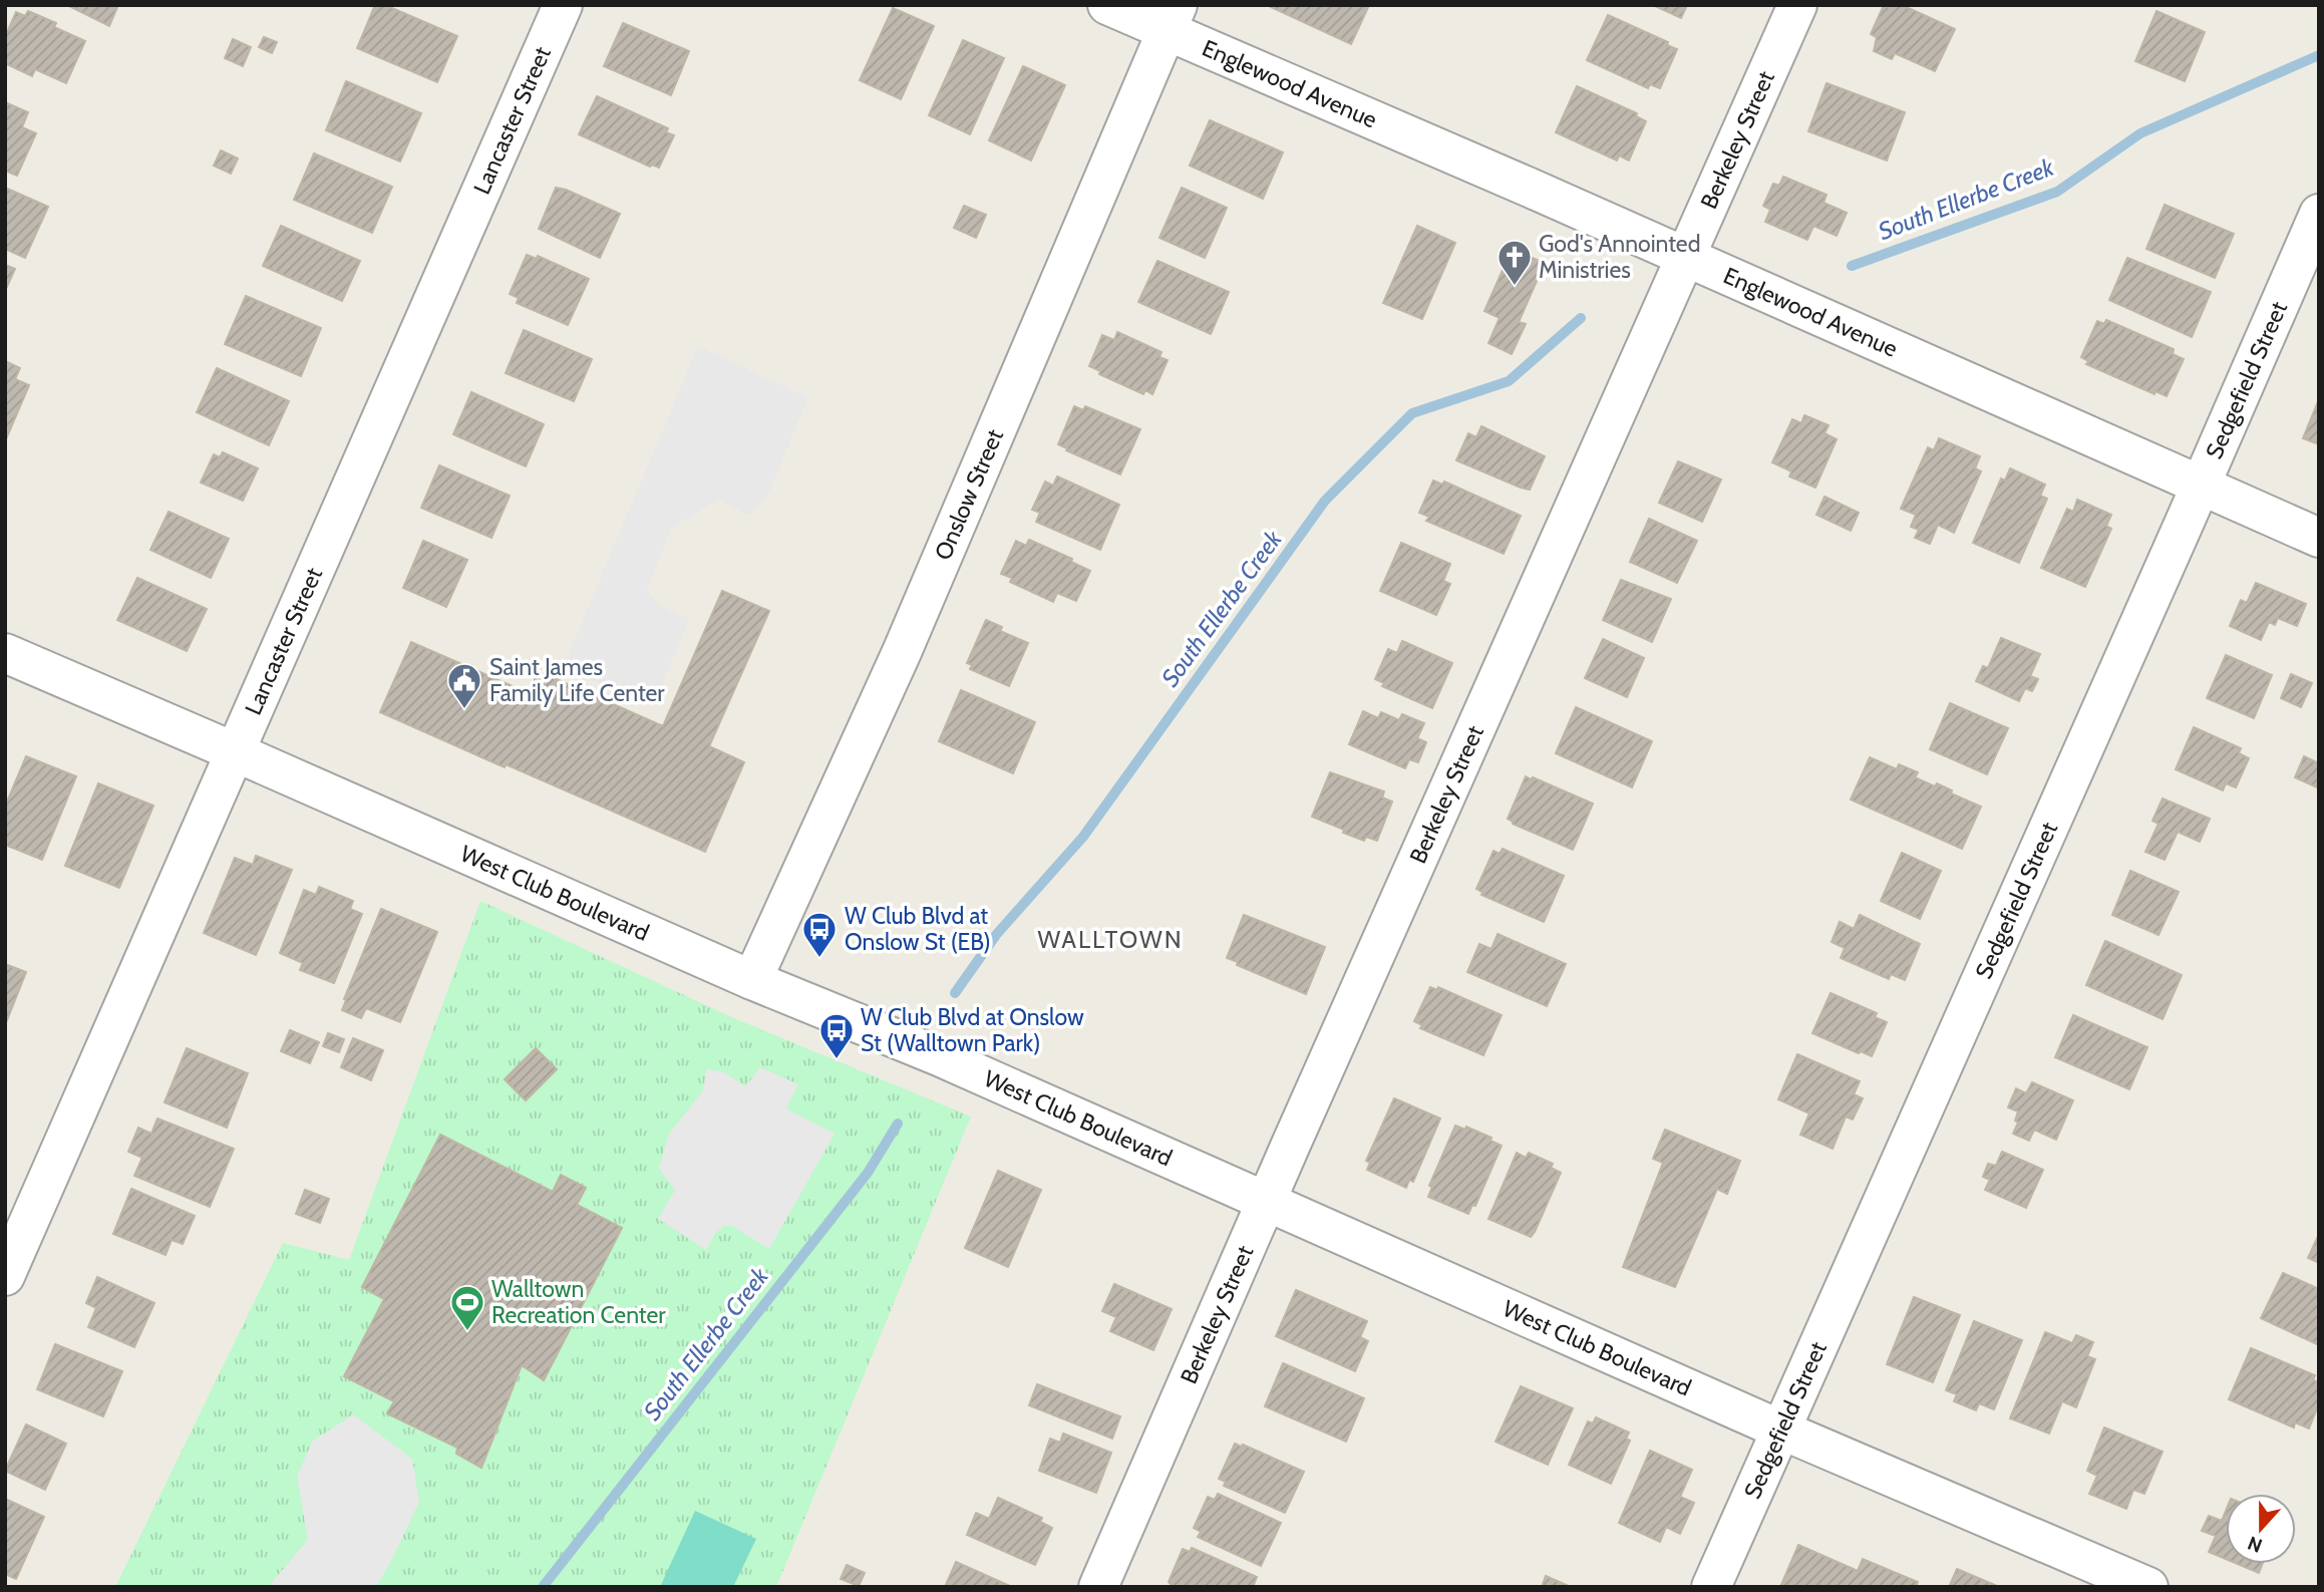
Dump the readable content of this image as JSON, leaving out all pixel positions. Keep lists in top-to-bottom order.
{
  "streets": {
    "street": [
      "Englewood Avenue",
      "Lancaster Street",
      "Berkeley Street",
      "Sedgefield Street",
      "Onslow Street",
      "West Club Boulevard"
    ]
  },
  "crossings": [
    ["Englewood Avenue", "Berkeley Street"],
    ["Englewood Avenue", "Sedgefield Street"],
    ["Englewood Avenue", "Onslow Street"],
    ["Lancaster Street", "West Club Boulevard"],
    ["Berkeley Street", "West Club Boulevard"],
    ["Sedgefield Street", "West Club Boulevard"],
    ["Onslow Street", "West Club Boulevard"]
  ],
  "districts": ["WALLTOWN"],
  "water": ["South Ellerbe Creek"],
  "places": {
    "church": ["God's Annointed Ministries"],
    "public building": ["Saint James Family Life Center"],
    "bus stop": ["W Club Blvd at Onslow St (EB)", "W Club Blvd at Onslow St (Walltown Park)"],
    "sports": ["Walltown Recreation Center"]
  },
  "north": "bottom"
}
